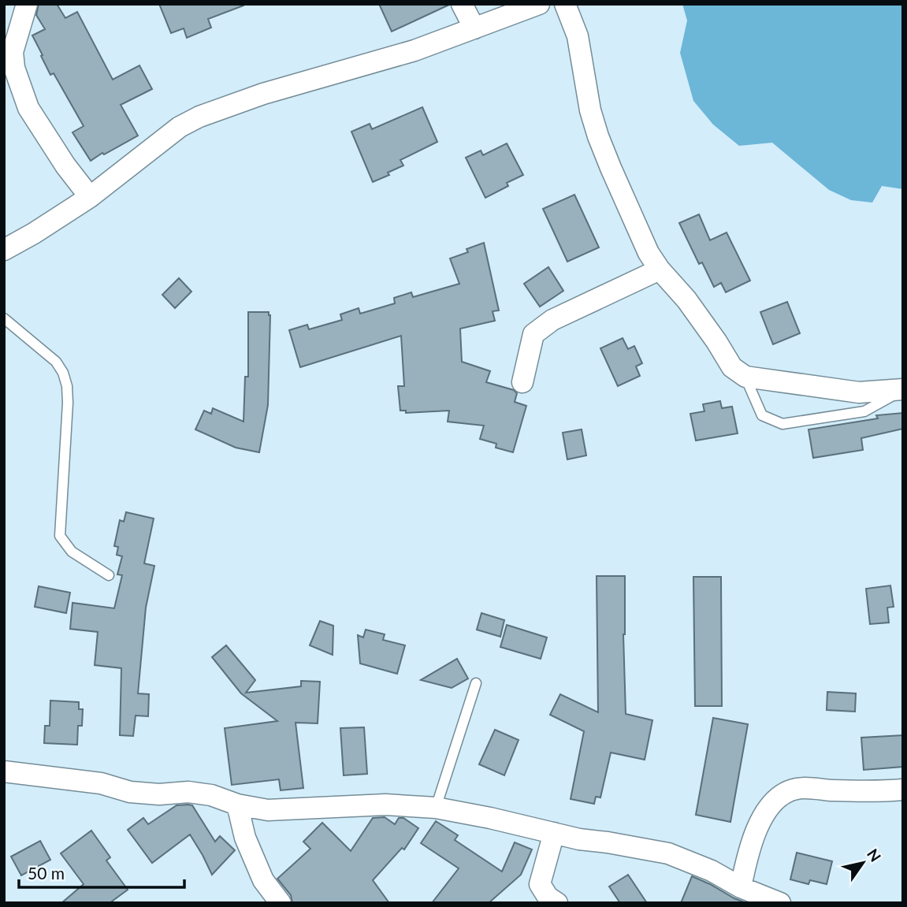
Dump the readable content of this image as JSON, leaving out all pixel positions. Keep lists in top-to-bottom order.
{
  "scale_bar": "50 m",
  "north": "top right"
}
